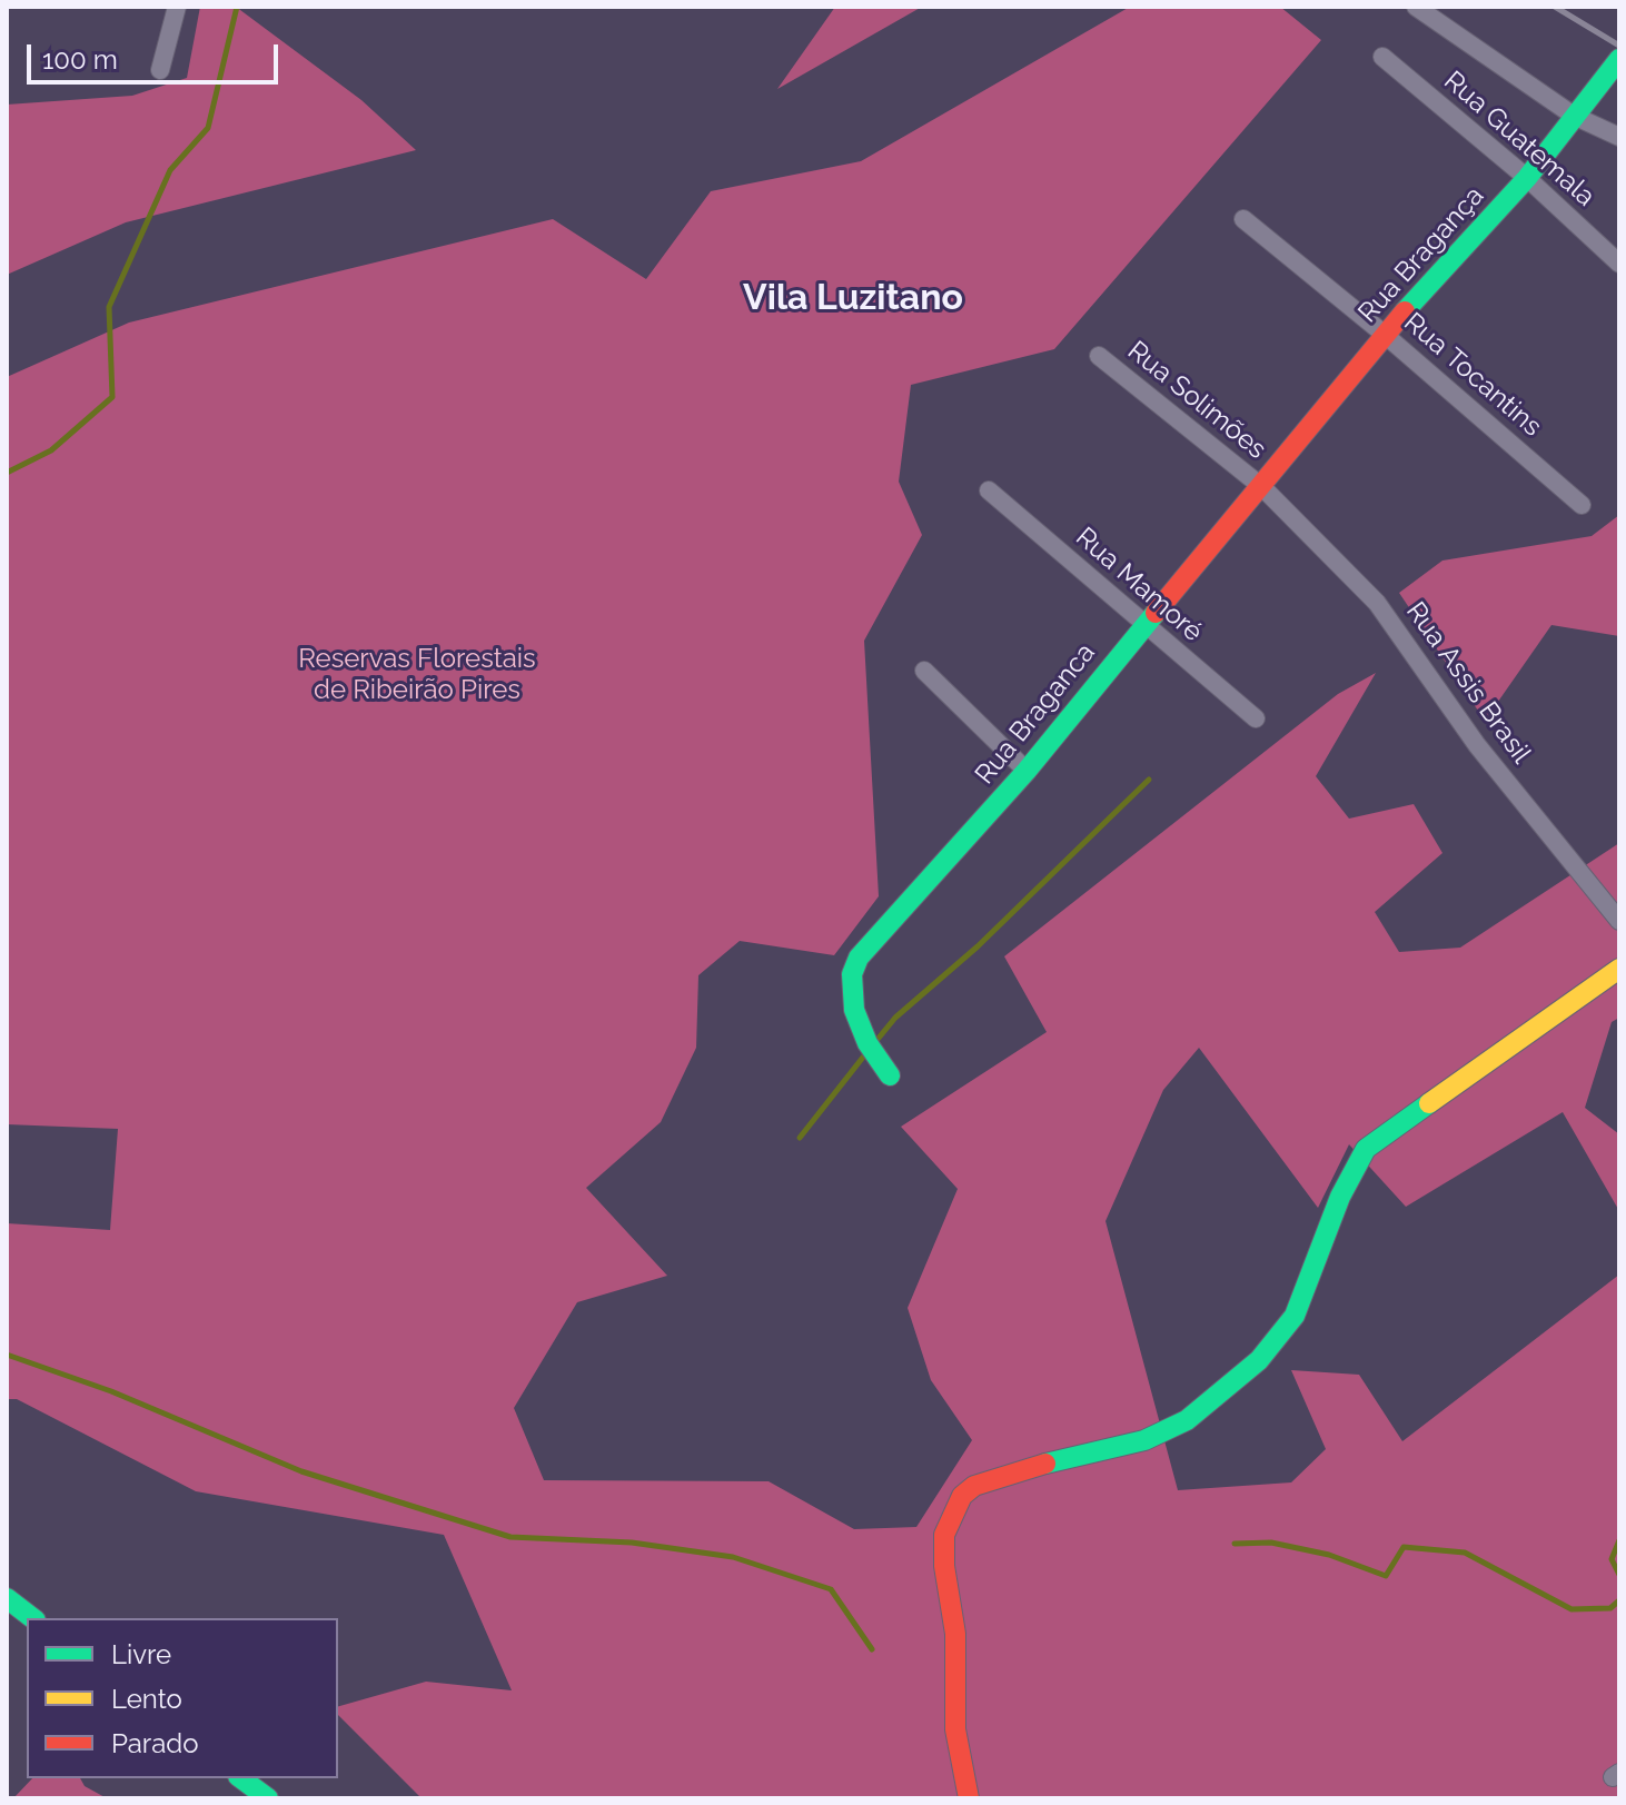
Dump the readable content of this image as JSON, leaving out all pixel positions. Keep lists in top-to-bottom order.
{
  "streets": {
    "main road": ["Rua Bragança", "Rua Braganca"],
    "street": [
      "Rua Guatemala",
      "Rua Tocantins",
      "Rua Solimões",
      "Rua Mamoré",
      "Rua Assis Brasil"
    ]
  },
  "crossings": [
    ["Rua Guatemala", "Rua Bragança"],
    ["Rua Bragança", "Rua Tocantins"],
    ["Rua Bragança", "Rua Solimões"],
    ["Rua Bragança", "Rua Assis Brasil"],
    ["Rua Bragança", "Rua Braganca"],
    ["Rua Solimões", "Rua Assis Brasil"],
    ["Rua Solimões", "Rua Braganca"],
    ["Rua Mamoré", "Rua Braganca"],
    ["Rua Assis Brasil", "Rua Braganca"]
  ],
  "districts": ["Vila Luzitano"],
  "parks": ["Reservas Florestais de Ribeirão Pires"],
  "legend": ["Livre", "Lento", "Parado"],
  "scale_bar": "100 m"
}
